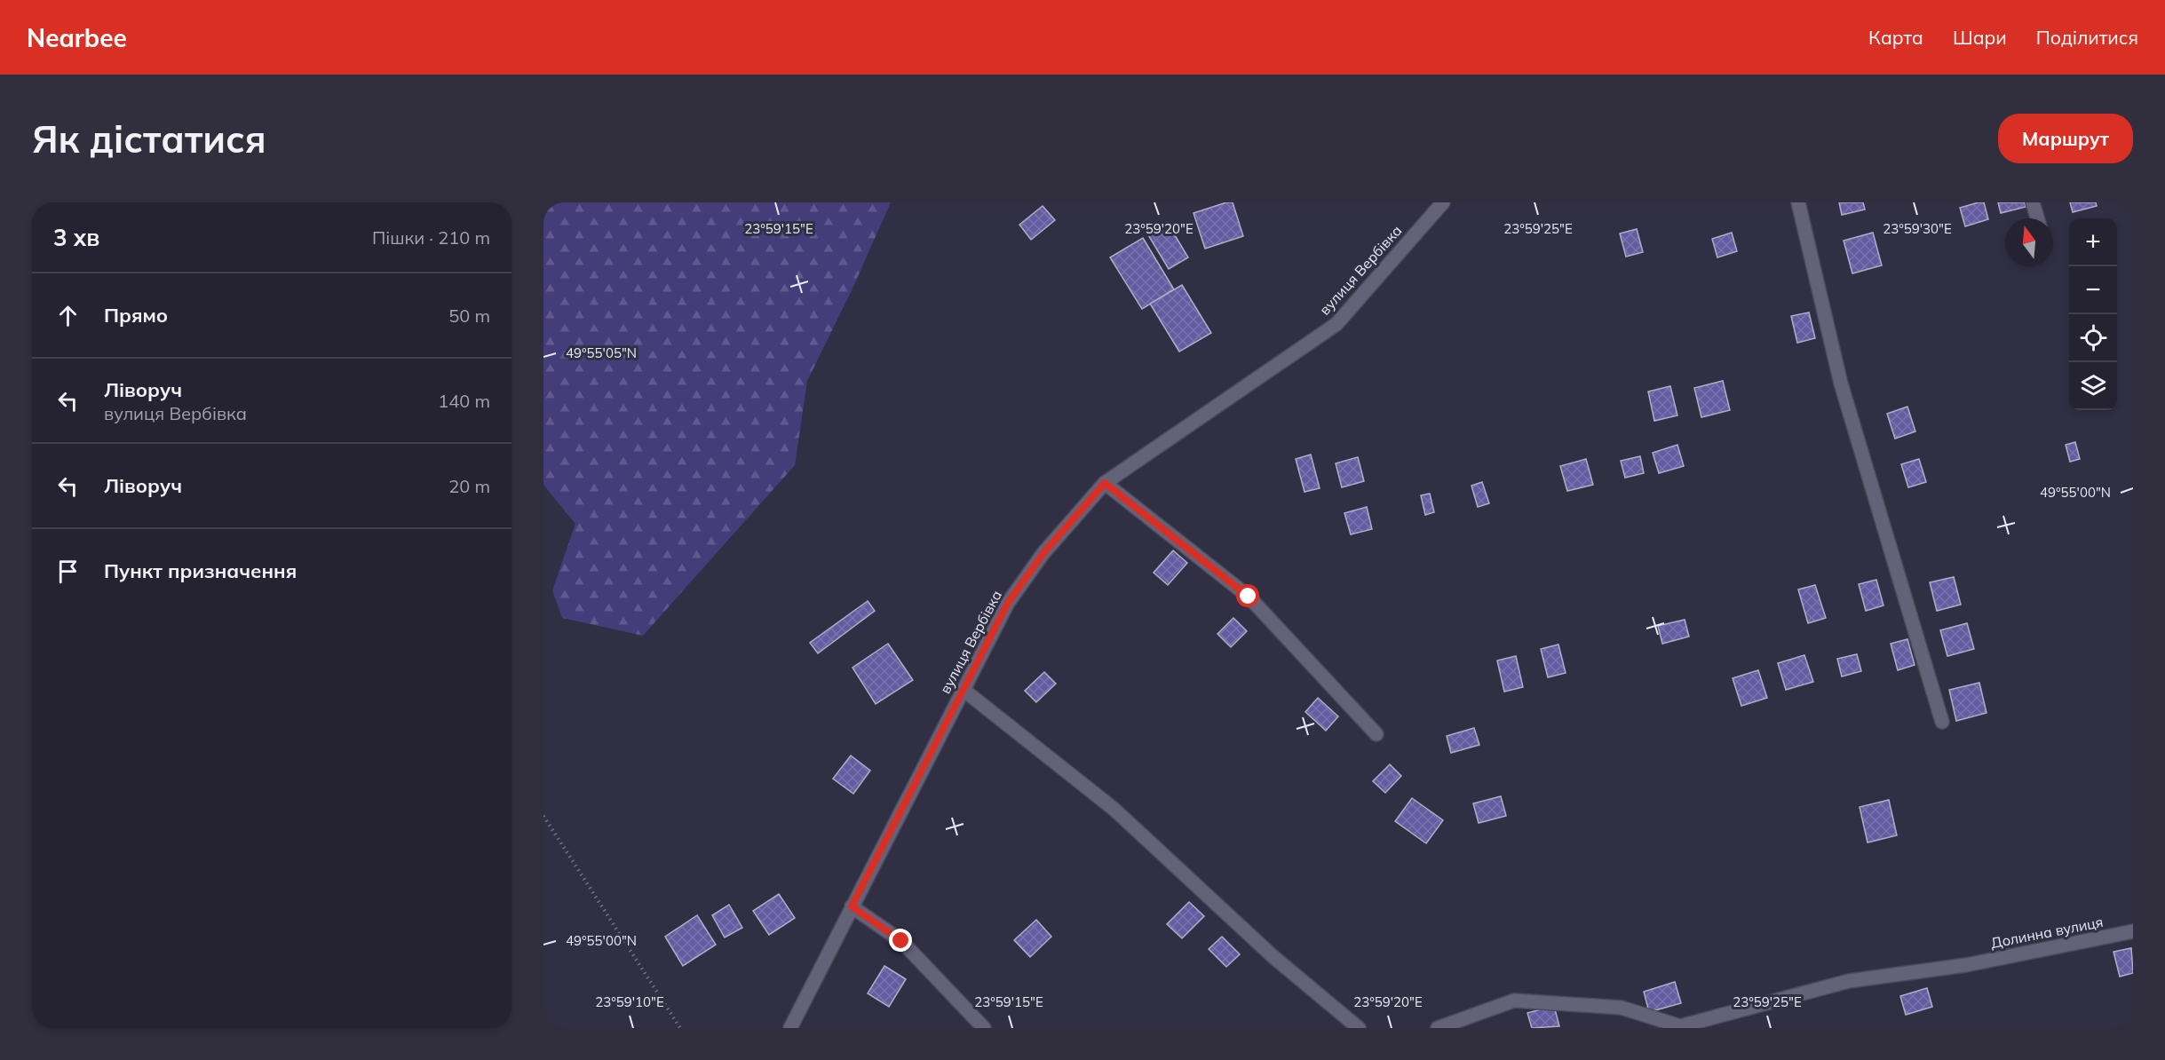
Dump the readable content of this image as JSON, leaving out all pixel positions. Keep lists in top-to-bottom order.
{
  "streets": {
    "street": ["вулиця Вербівка", "Долинна вулиця"]
  },
  "north": "top",
  "page": {
    "header": "Nearbee",
    "nav": ["Карта", "Шари", "Поділитися"],
    "buttons": "Маршрут",
    "title": "Як дістатися",
    "heading": ["3 хв", "Пішки · 210 m"],
    "map_buttons": ["+", "−"],
    "list": [
      ["Прямо", "50 m"],
      ["Ліворуч", "вулиця Вербівка", "140 m"],
      ["Ліворуч", "20 m"],
      "Пункт призначення"
    ]
  },
  "coordinates": [
    "23°59'15\"E",
    "23°59'20\"E",
    "23°59'25\"E",
    "23°59'30\"E",
    "49°55'05\"N",
    "49°55'00\"N",
    "23°59'10\"E"
  ]
}
